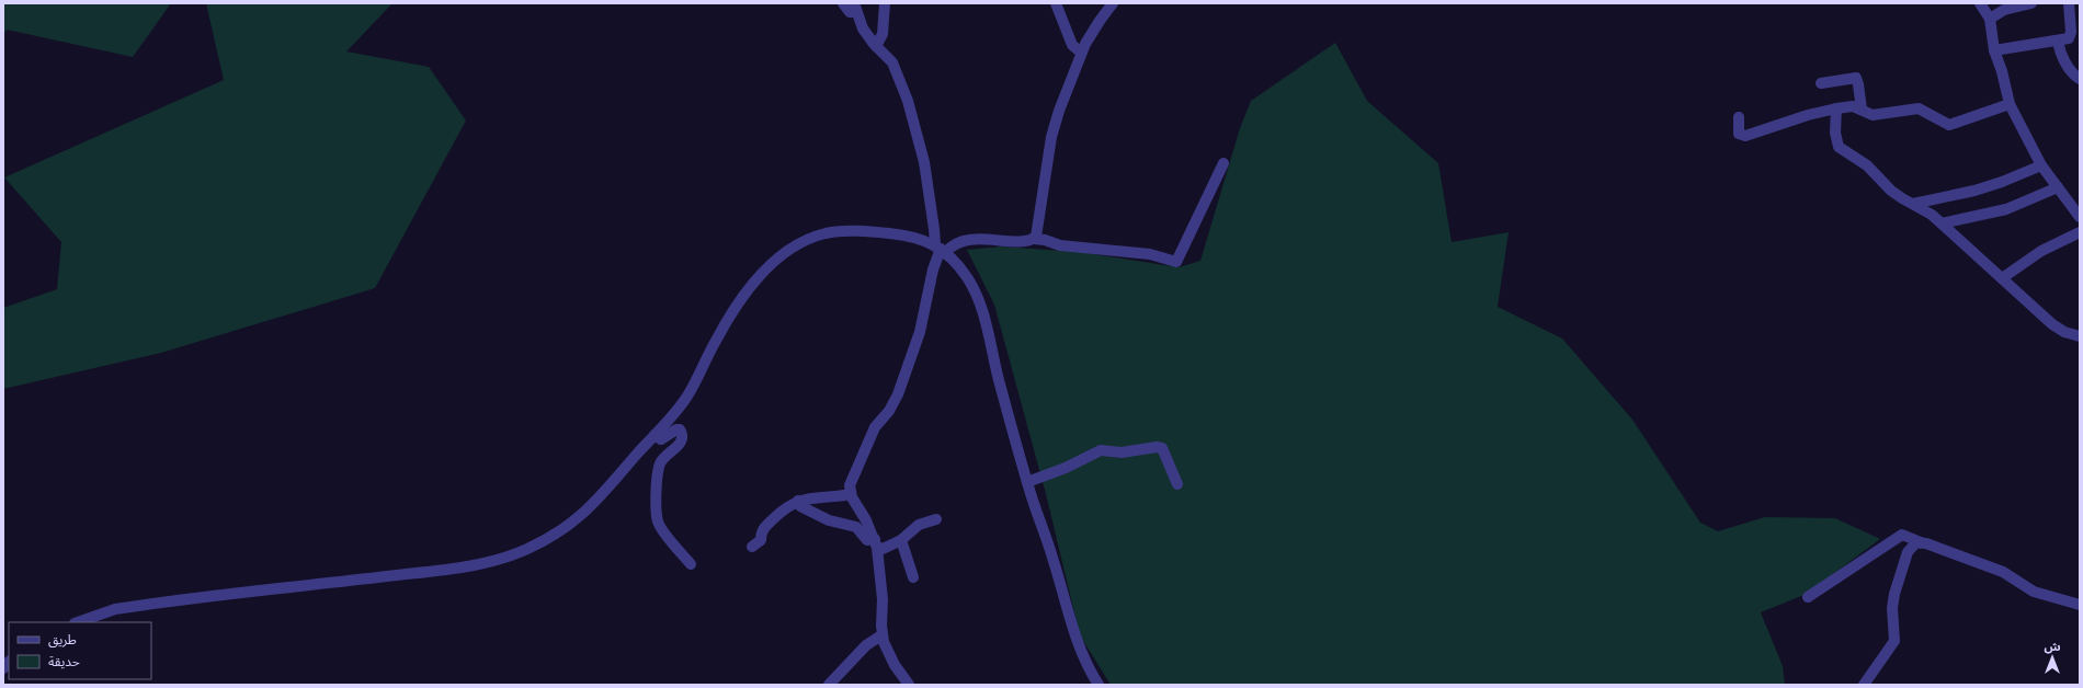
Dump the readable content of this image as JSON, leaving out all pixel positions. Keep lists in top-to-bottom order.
{
  "legend": ["طريق", "حديقة"],
  "north": "top"
}
